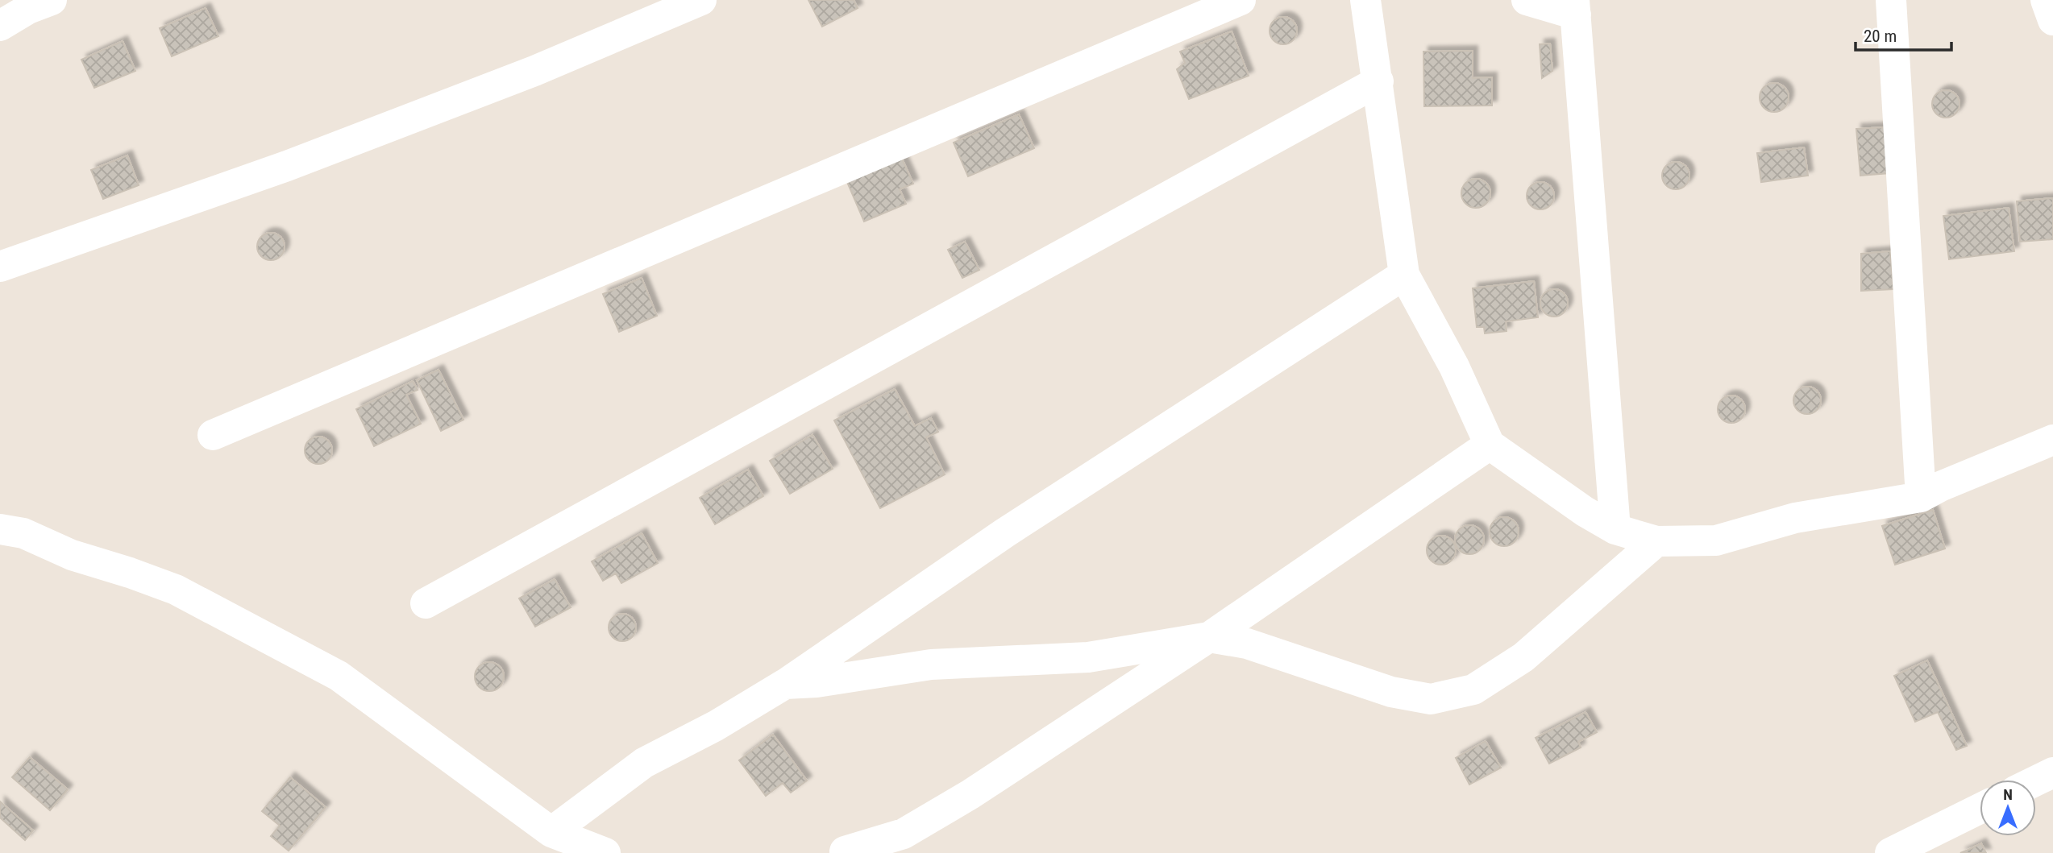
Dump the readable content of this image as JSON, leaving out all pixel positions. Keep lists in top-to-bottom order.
{
  "scale_bar": "20 m",
  "north": "top"
}
